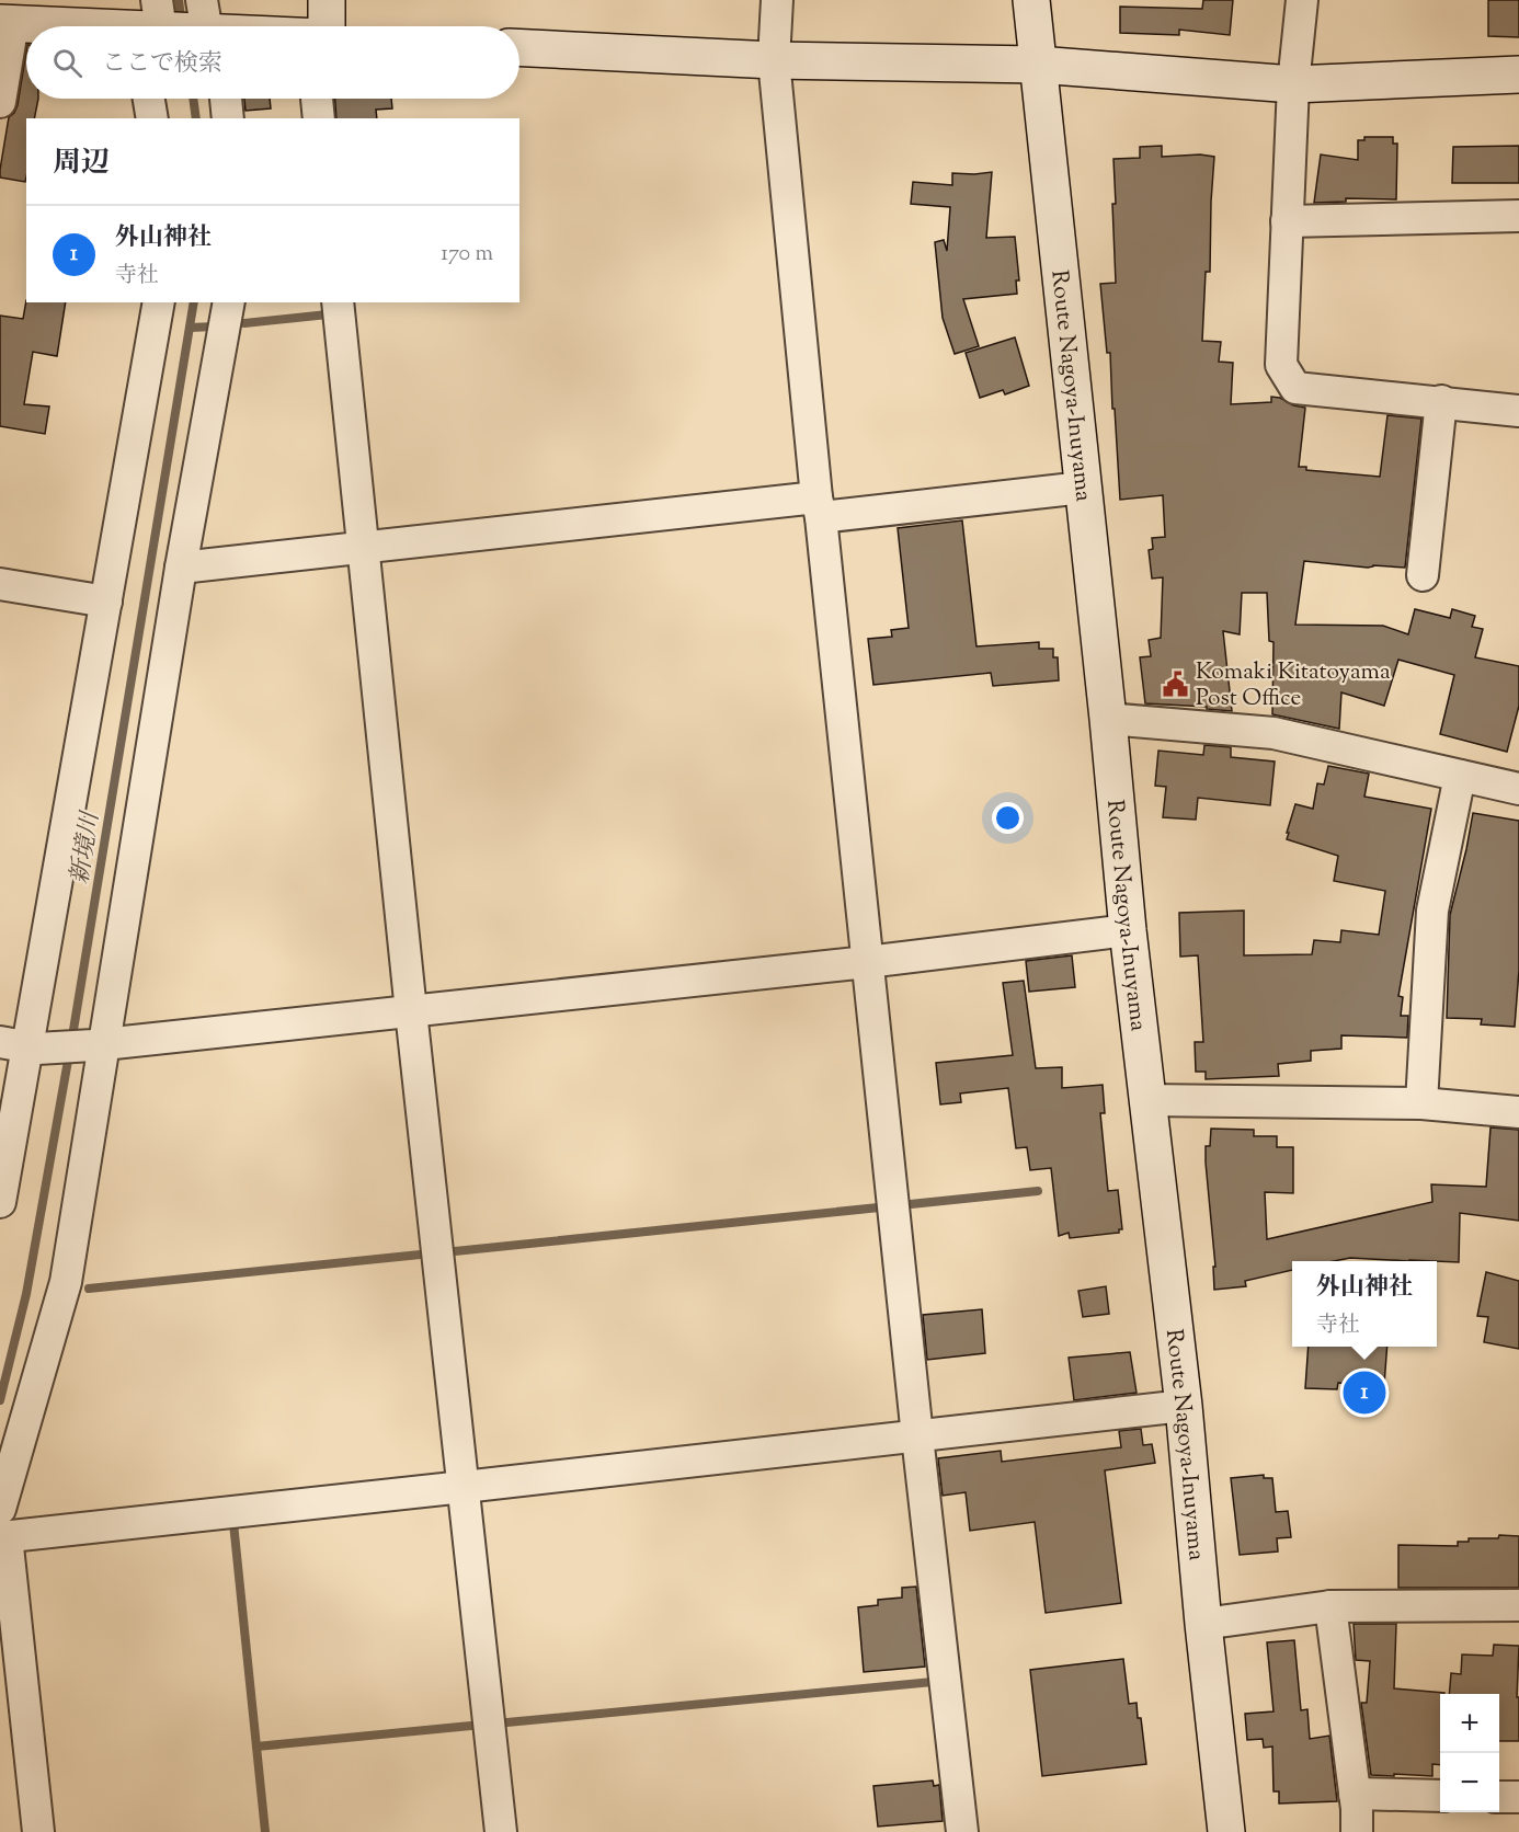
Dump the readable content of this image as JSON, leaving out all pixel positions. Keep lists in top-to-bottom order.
{
  "streets": {
    "main road": ["Route Nagoya-Inuyama"]
  },
  "water": ["新境川"],
  "places": {
    "public building": ["Komaki Kitatoyama Post Office"]
  },
  "page": {
    "search": "ここで検索",
    "heading": "周辺",
    "list": [
      {
        "mark": "1",
        "name": "外山神社",
        "note": "寺社",
        "value": "170 m"
      }
    ],
    "popup": ["外山神社", "寺社"],
    "pins": "1",
    "map_buttons": ["+", "−"]
  }
}
